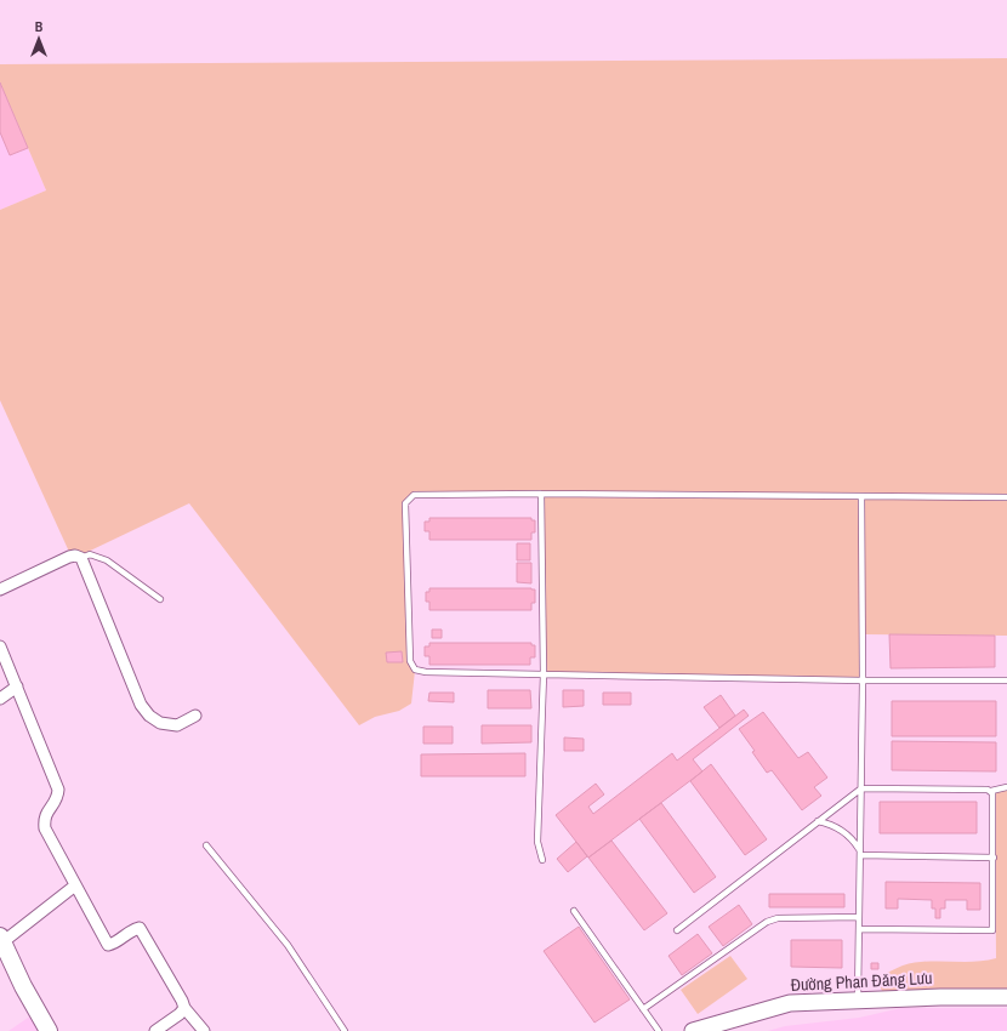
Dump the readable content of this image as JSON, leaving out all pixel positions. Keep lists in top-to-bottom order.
{
  "streets": {
    "street": ["Đường Phan Đăng Lưu"]
  },
  "north": "top"
}
